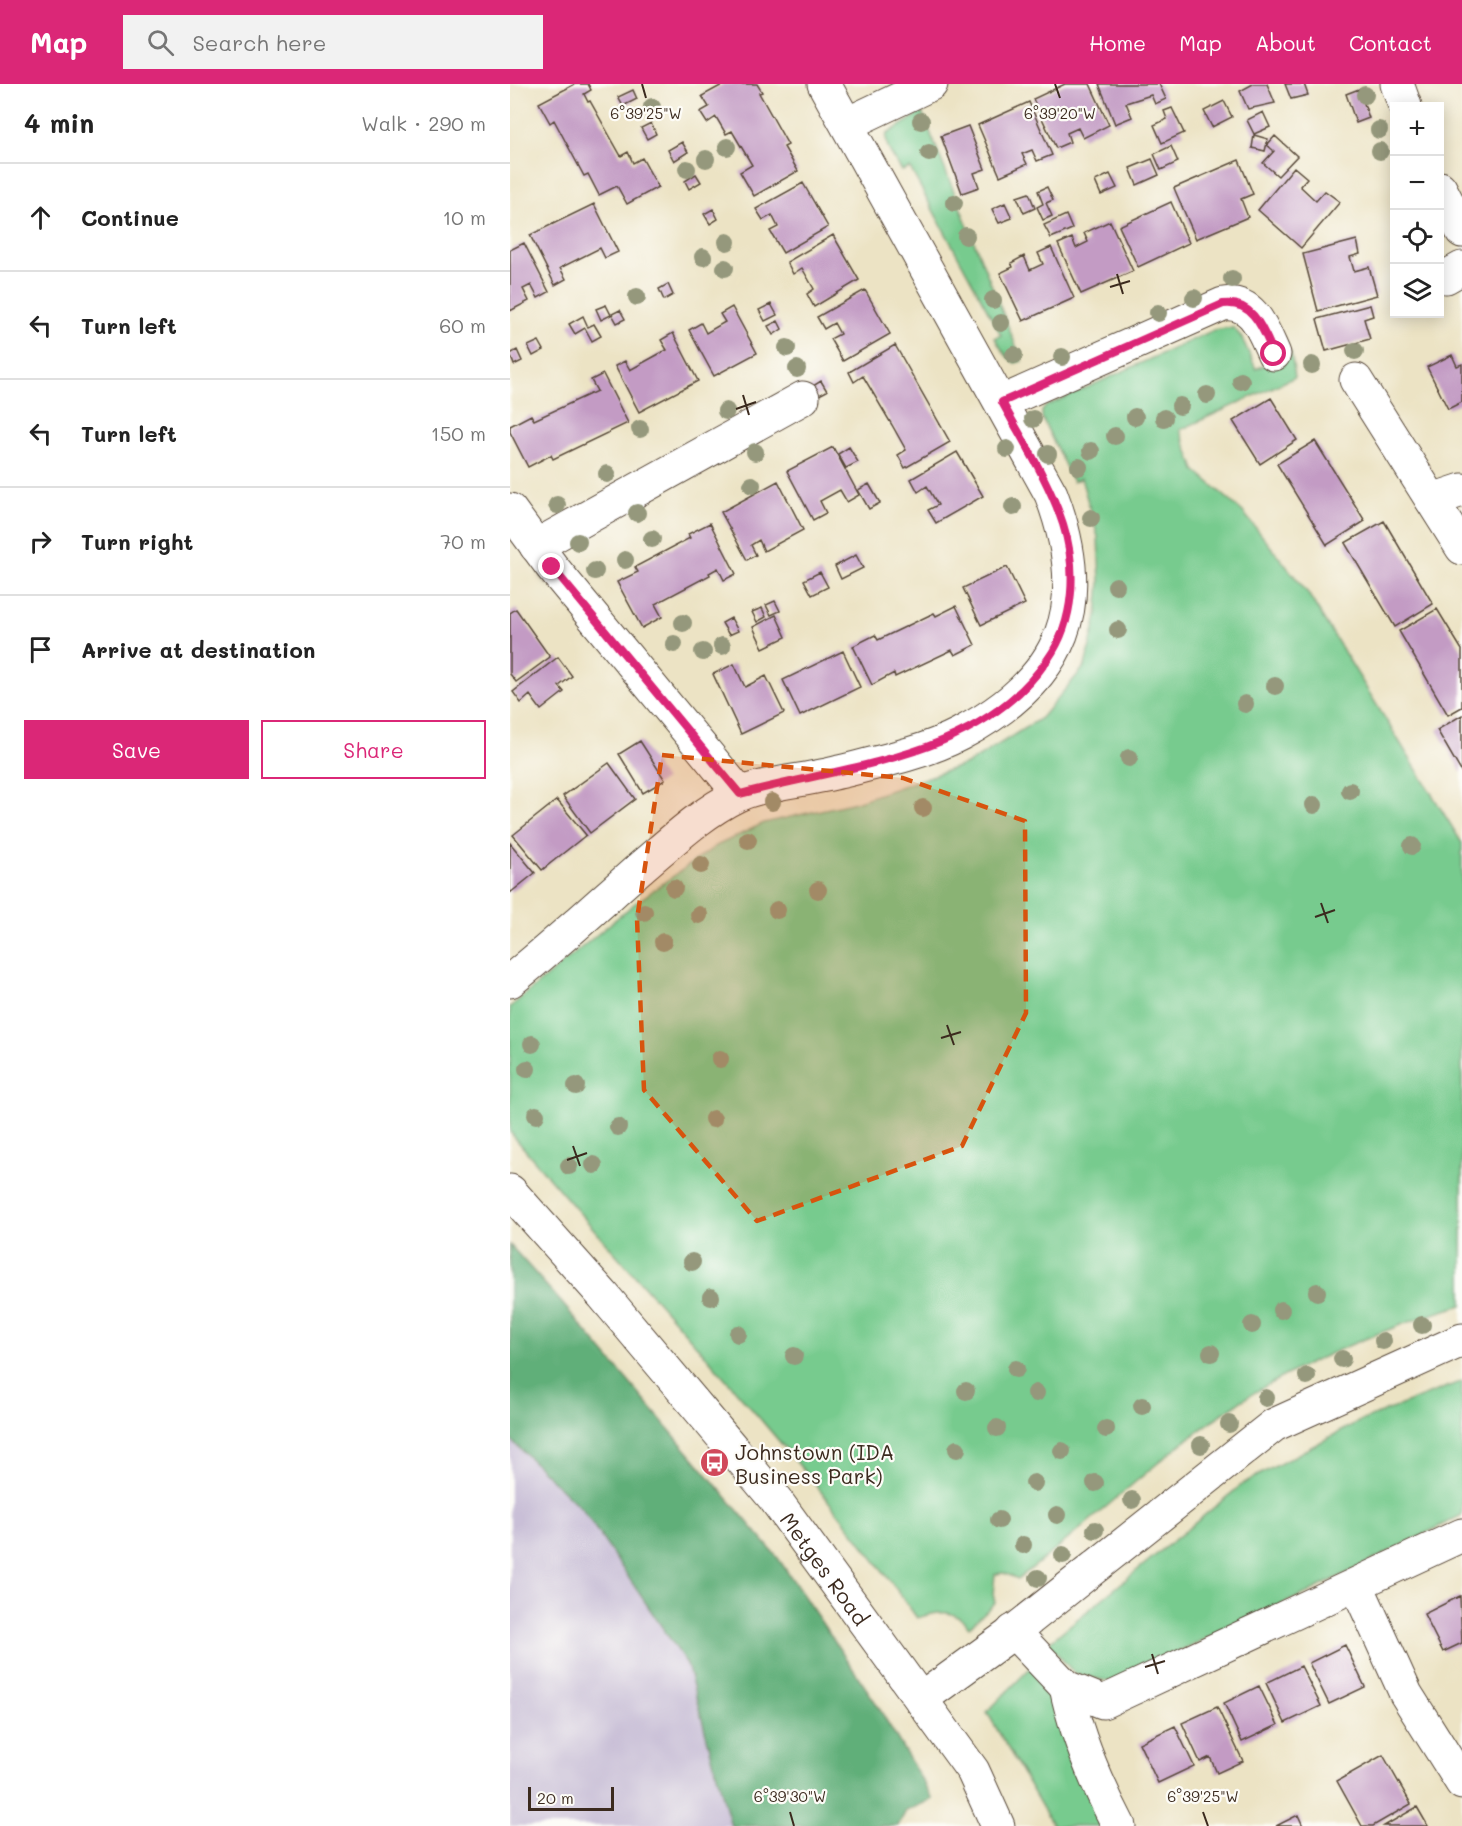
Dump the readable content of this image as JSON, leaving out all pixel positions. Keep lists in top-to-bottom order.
{
  "streets": {
    "street": ["Metges Road"]
  },
  "places": {
    "bus stop": ["Johnstown (IDA Business Park)"]
  },
  "scale_bar": "20 m",
  "page": {
    "header": "Map",
    "search": "Search here",
    "nav": [
      "Home",
      "Map",
      "About",
      "Contact"
    ],
    "heading": ["4 min", "Walk · 290 m"],
    "map_buttons": ["+", "−"],
    "list": [
      ["Continue", "10 m"],
      ["Turn left", "60 m"],
      ["Turn left", "150 m"],
      ["Turn right", "70 m"],
      "Arrive at destination"
    ],
    "buttons": ["Save", "Share"],
    "scale": "20 m"
  },
  "coordinates": ["6°39'25\"W", "6°39'20\"W", "6°39'30\"W"]
}
